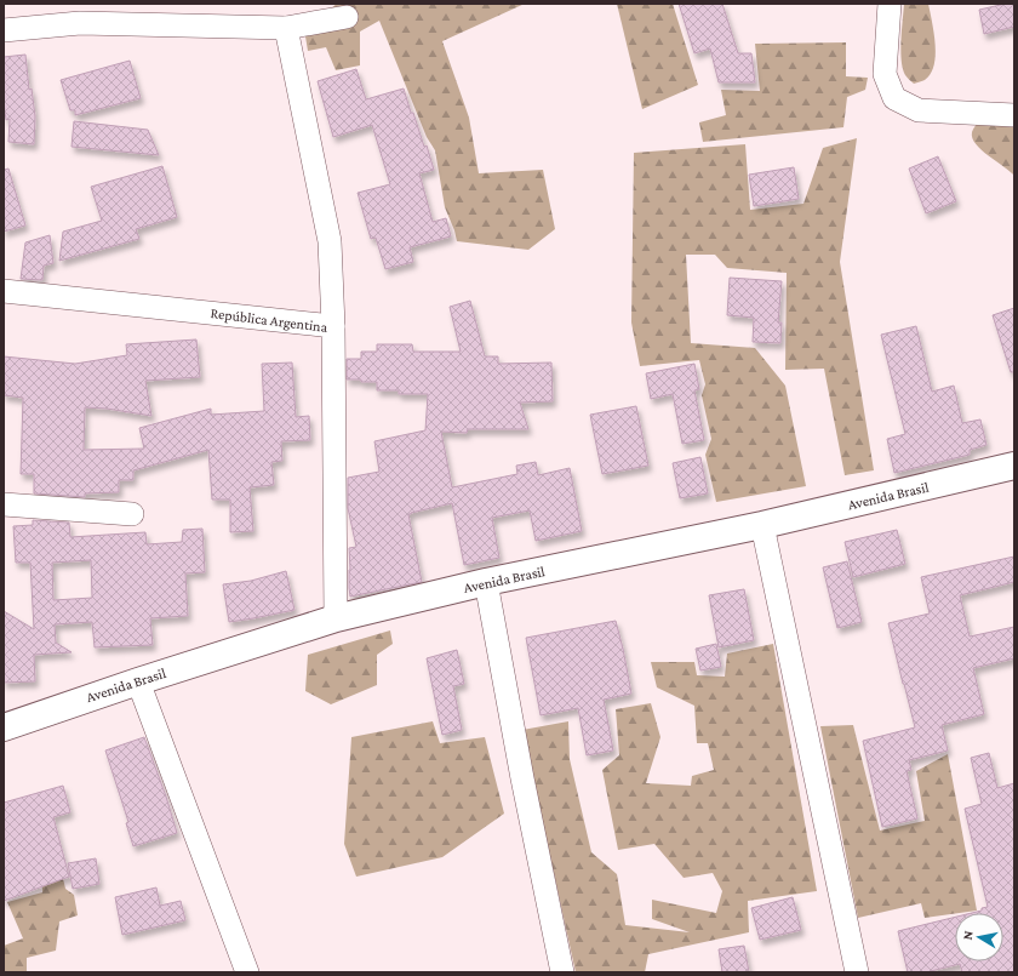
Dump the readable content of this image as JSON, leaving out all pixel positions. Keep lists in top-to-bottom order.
{
  "streets": {
    "street": ["República Argentina", "Avenida Brasil"]
  },
  "crossings": [
    ["República Argentina", "Avenida Brasil"]
  ],
  "north": "left"
}
